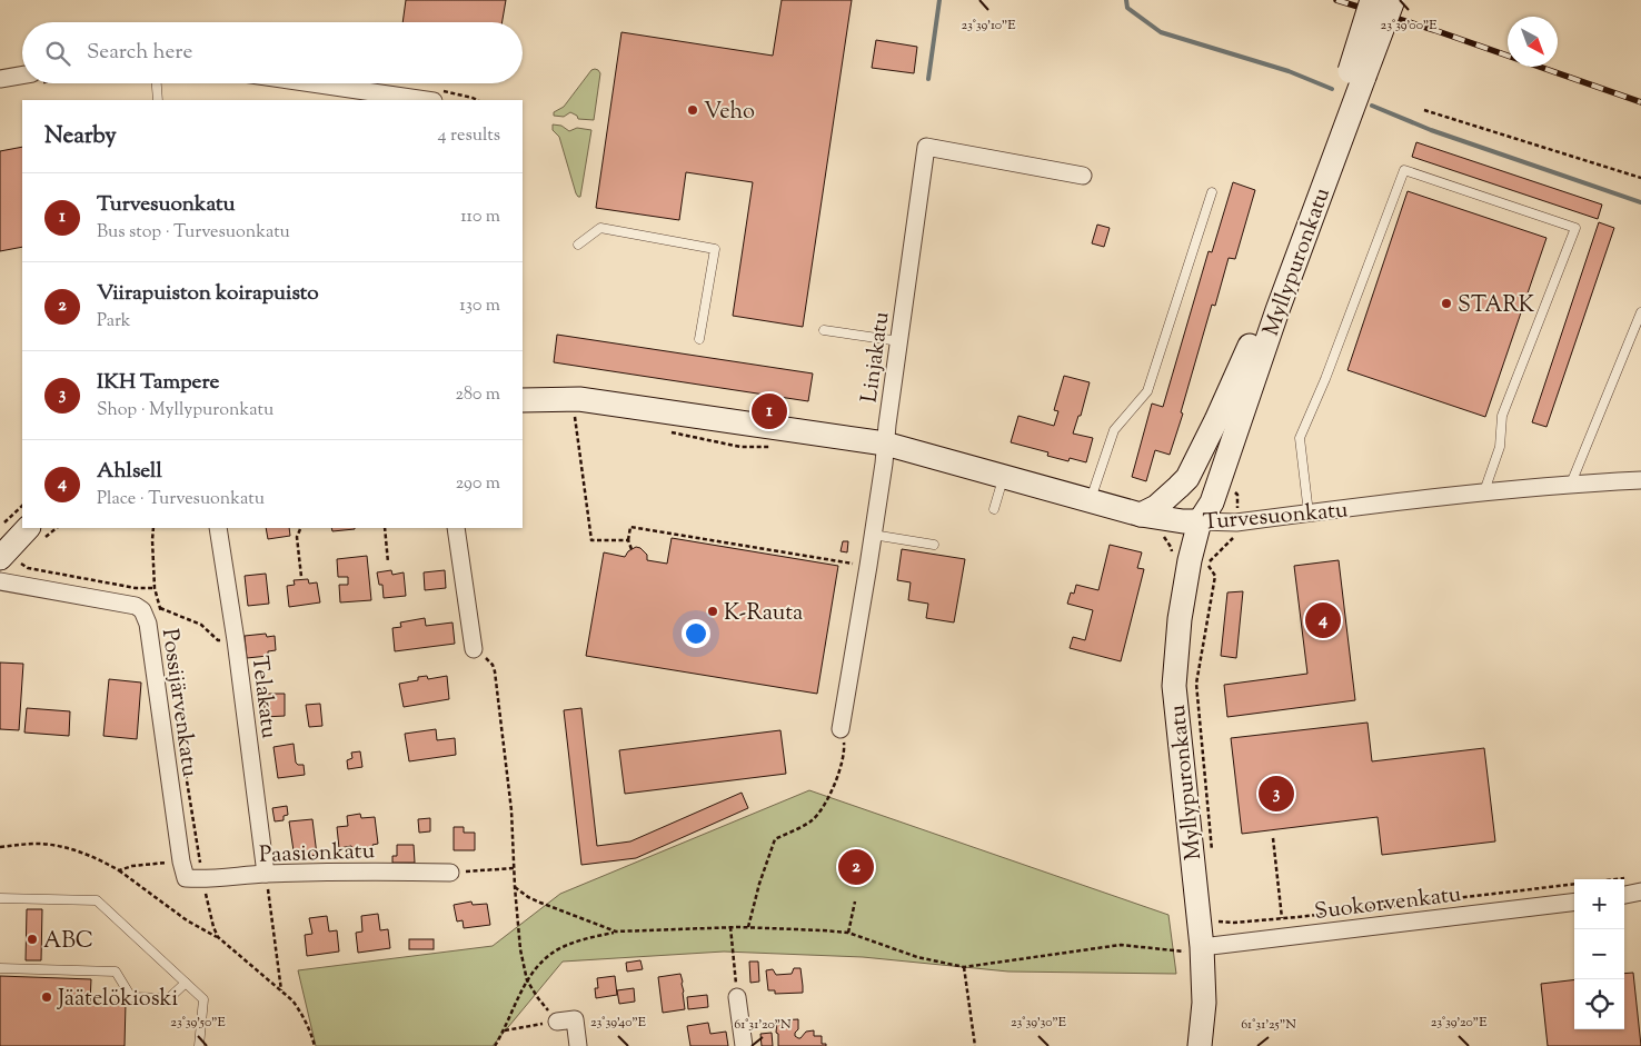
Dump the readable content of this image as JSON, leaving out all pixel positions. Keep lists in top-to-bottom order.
{
  "streets": {
    "main road": ["Myllypuronkatu", "Turvesuonkatu"],
    "street": [
      "Linjakatu",
      "Telakatu",
      "Possijärvenkatu",
      "Paasionkatu",
      "Suokorvenkatu"
    ]
  },
  "crossings": [
    ["Myllypuronkatu", "Turvesuonkatu"],
    ["Myllypuronkatu", "Suokorvenkatu"],
    ["Linjakatu", "Turvesuonkatu"],
    ["Telakatu", "Paasionkatu"],
    ["Possijärvenkatu", "Paasionkatu"]
  ],
  "places": [
    "Veho",
    "STARK",
    "K-Rauta",
    "ABC",
    "Jäätelökioski"
  ],
  "north": "bottom right",
  "page": {
    "search": "Search here",
    "heading": ["Nearby", "4 results"],
    "list": [
      {
        "mark": "1",
        "name": "Turvesuonkatu",
        "note": "Bus stop · Turvesuonkatu",
        "value": "110 m"
      },
      {
        "mark": "2",
        "name": "Viirapuiston koirapuisto",
        "note": "Park",
        "value": "130 m"
      },
      {
        "mark": "3",
        "name": "IKH Tampere",
        "note": "Shop · Myllypuronkatu",
        "value": "280 m"
      },
      {
        "mark": "4",
        "name": "Ahlsell",
        "note": "Place · Turvesuonkatu",
        "value": "290 m"
      }
    ],
    "pins": [
      "1",
      "4",
      "3",
      "2"
    ],
    "map_buttons": ["+", "−"]
  },
  "coordinates": [
    "23°39'10\"E",
    "23°39'00\"E",
    "23°39'50\"E",
    "23°39'40\"E",
    "23°39'30\"E",
    "23°39'20\"E",
    "61°31'20\"N",
    "61°31'25\"N"
  ]
}
